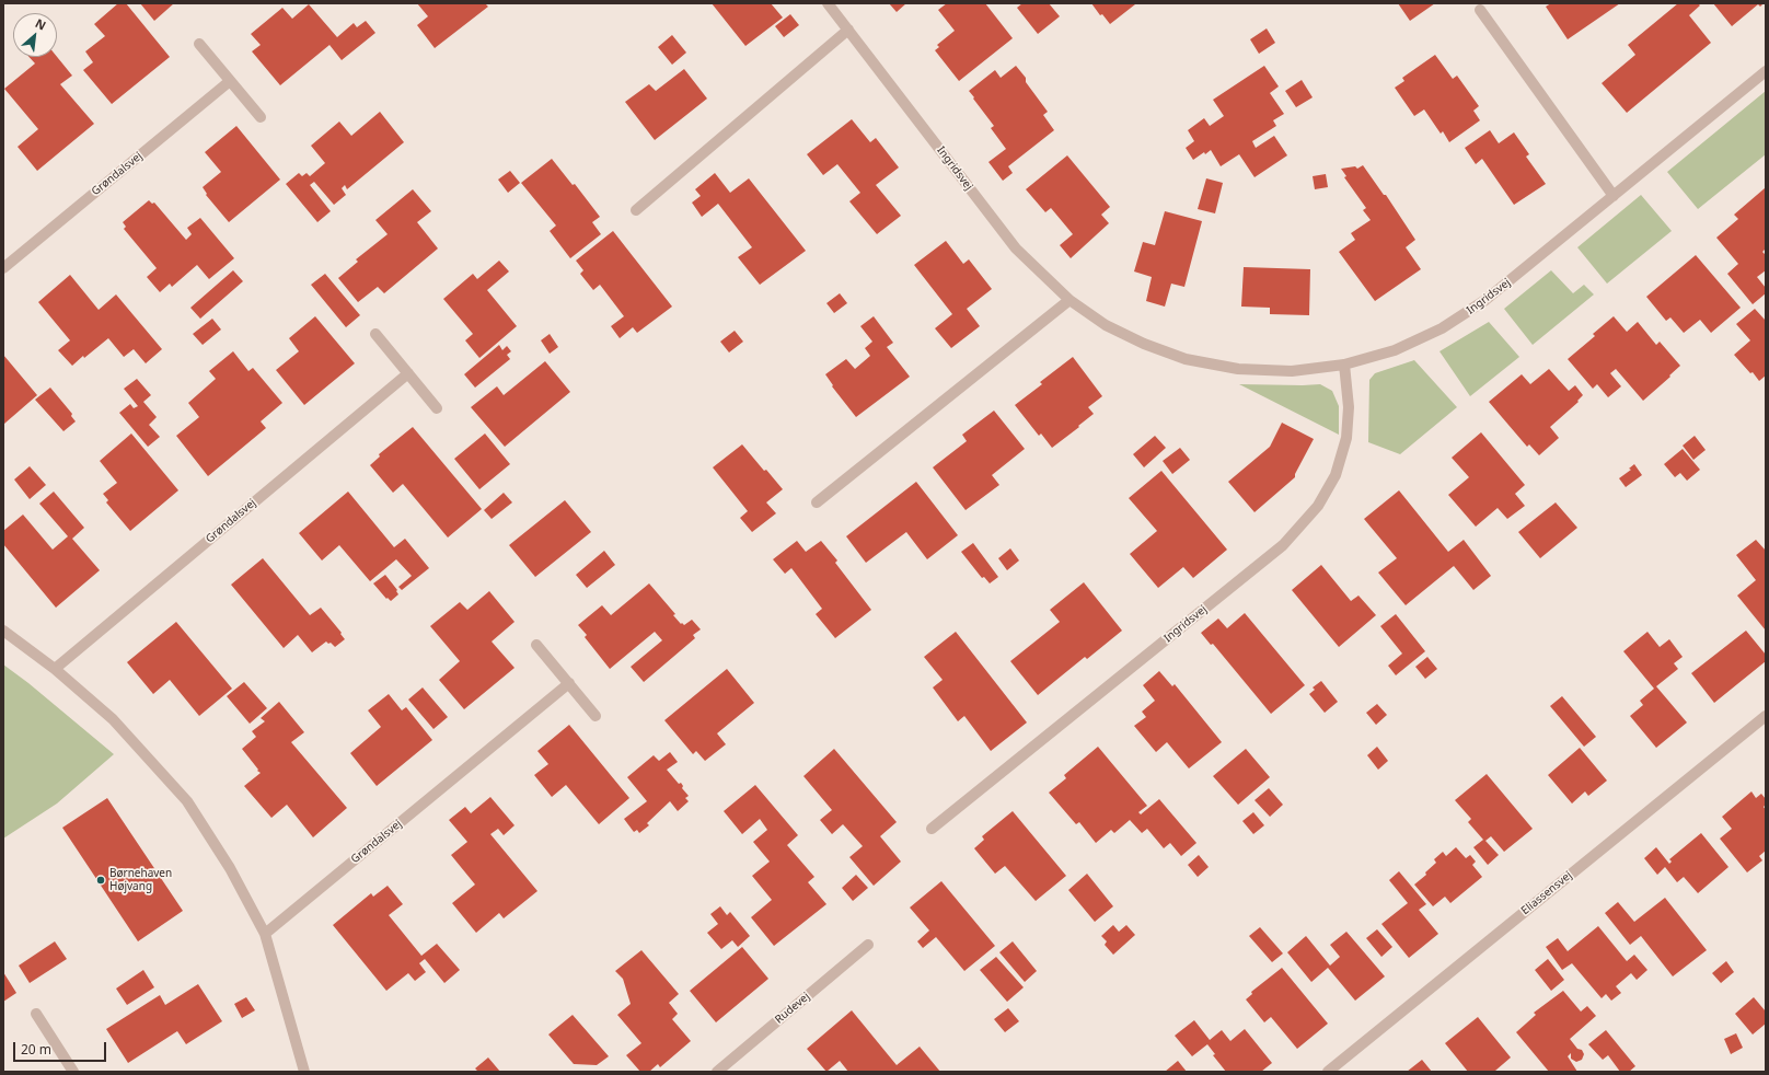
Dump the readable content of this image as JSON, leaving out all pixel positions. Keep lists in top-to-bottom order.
{
  "streets": {
    "street": [
      "Ingridsvej",
      "Grøndalsvej",
      "Eliassensvej",
      "Rudevej"
    ]
  },
  "places": ["Børnehaven Højvang"],
  "scale_bar": "20 m",
  "north": "top right"
}
